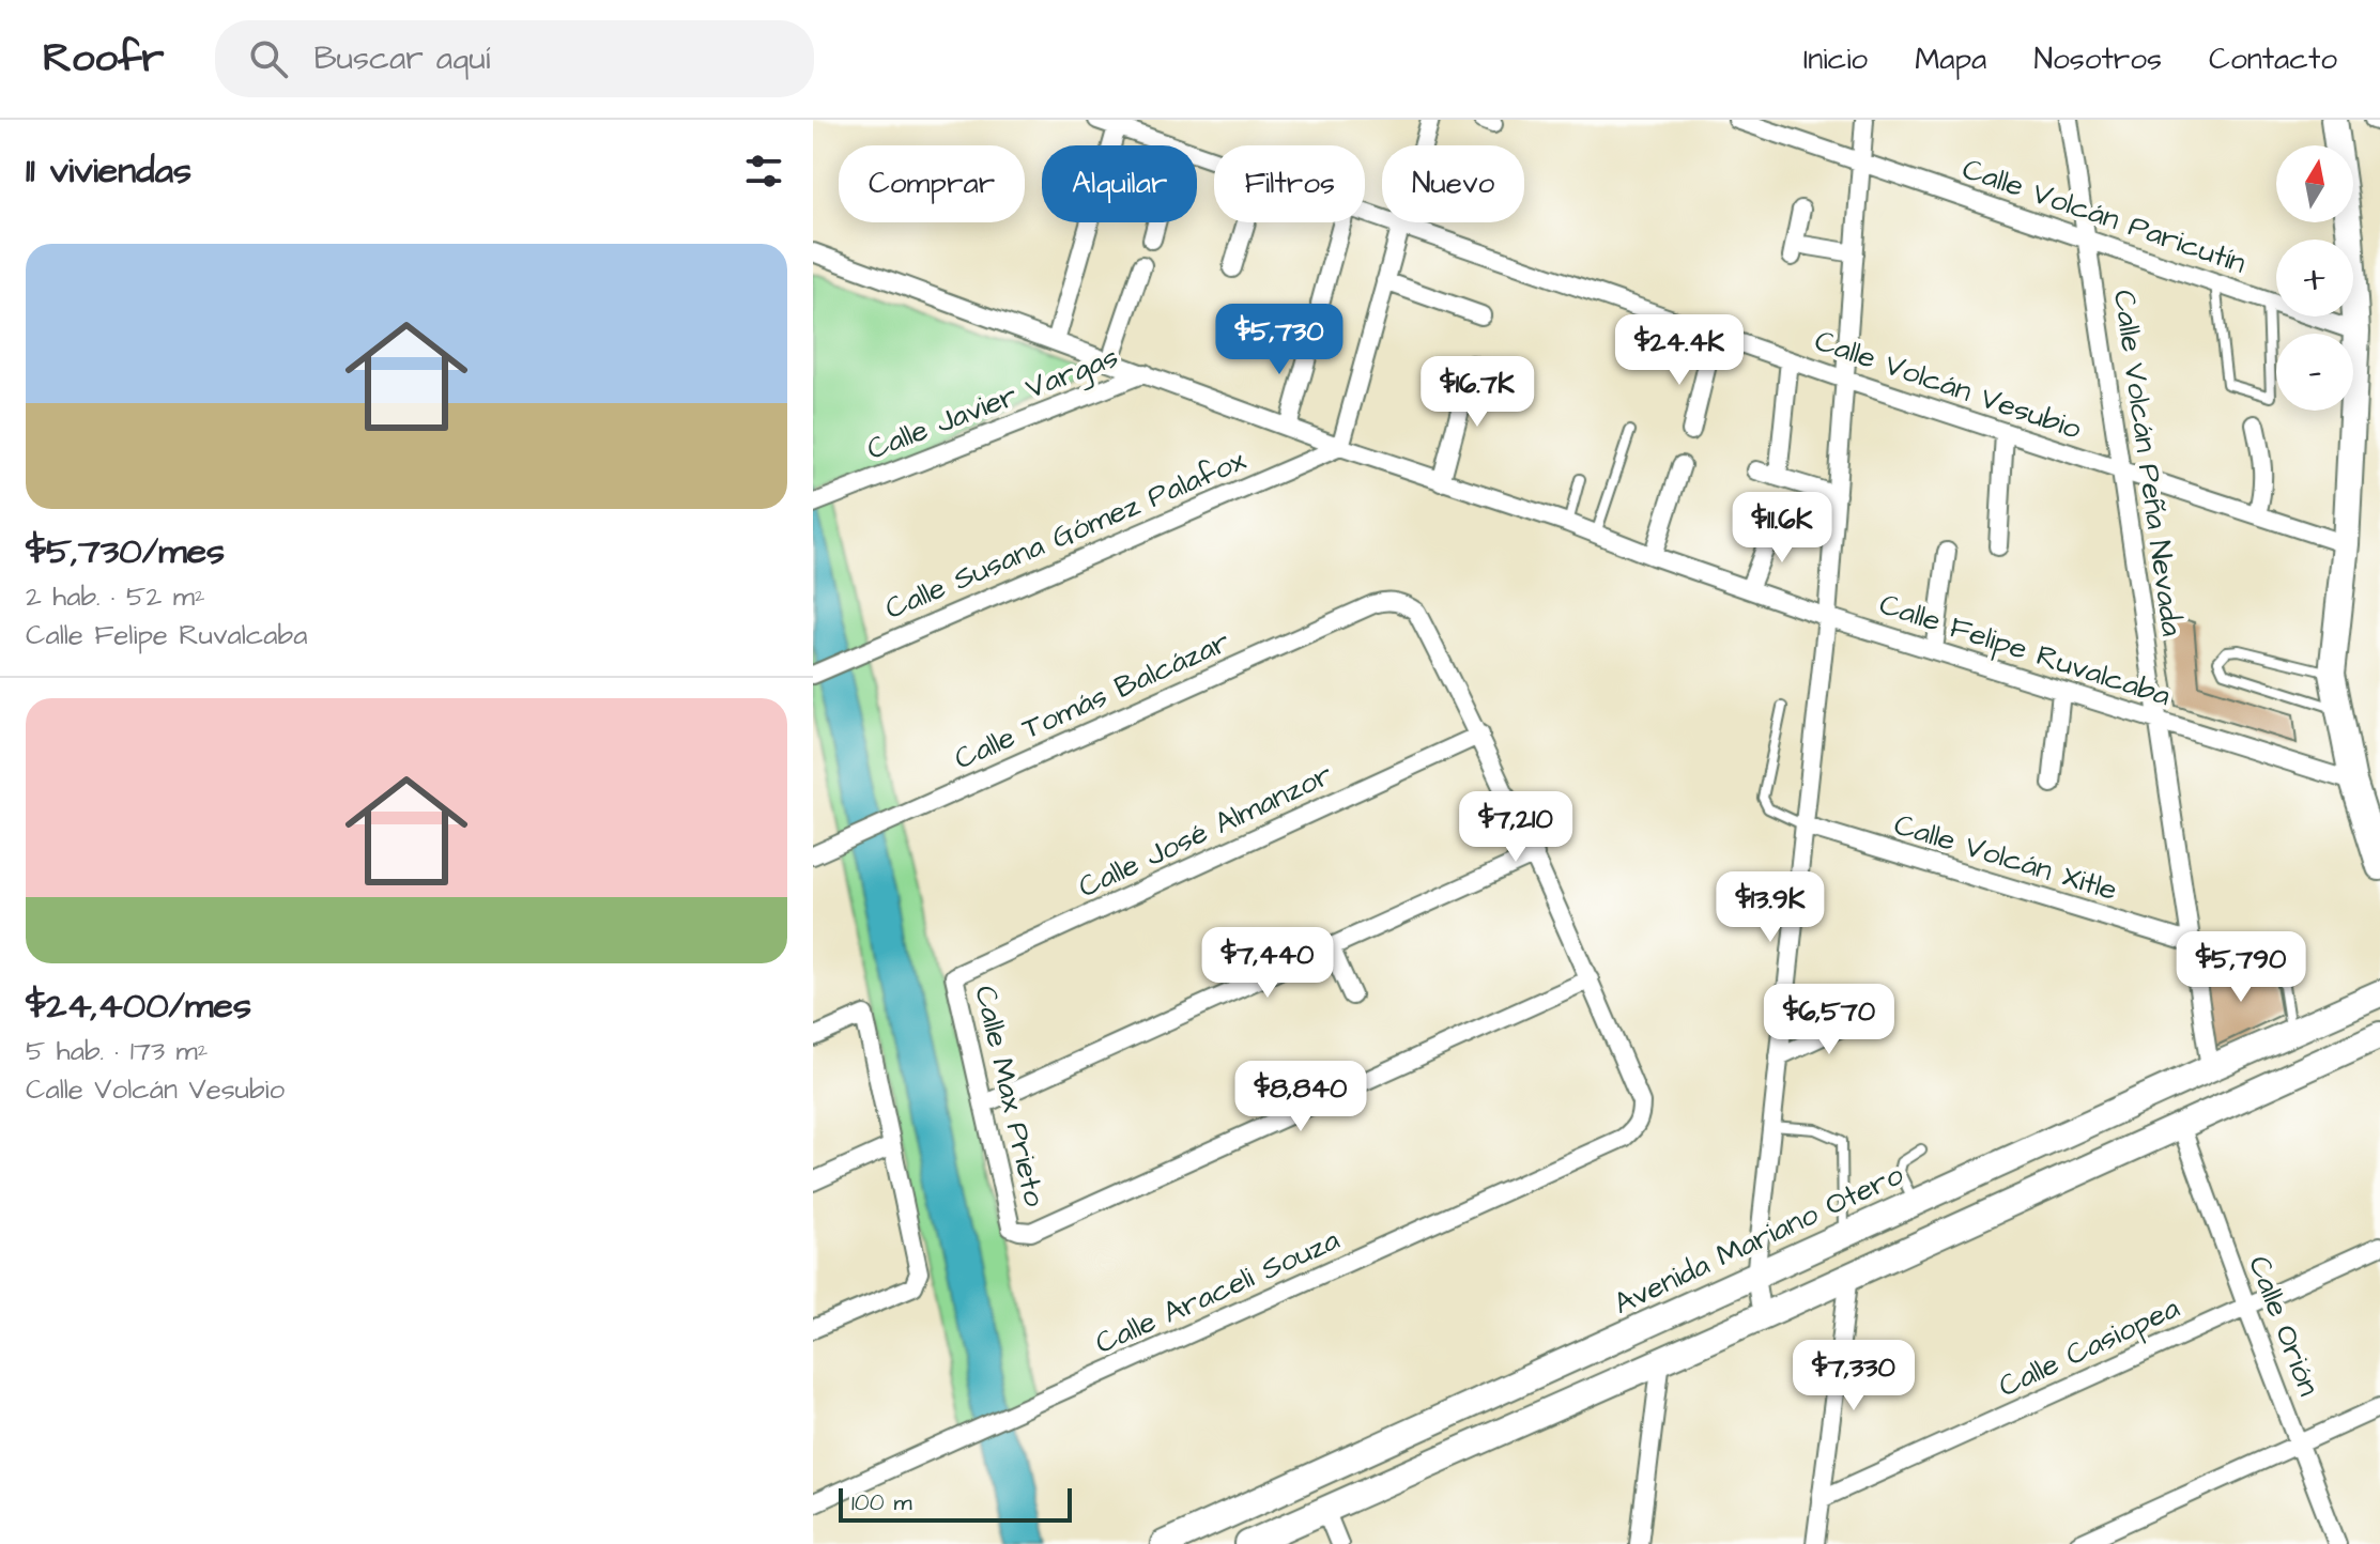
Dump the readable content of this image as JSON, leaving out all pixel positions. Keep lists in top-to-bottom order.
{
  "streets": {
    "main road": ["Avenida Mariano Otero"],
    "street": [
      "Calle Volcán Paricutín",
      "Calle Volcán Vesubio",
      "Calle Javier Vargas",
      "Calle Volcán Peña Nevada",
      "Calle Susana Gómez Palafox",
      "Calle Felipe Ruvalcaba",
      "Calle Tomás Balcázar",
      "Calle José Almanzor",
      "Calle Volcán Xitle",
      "Calle Max Prieto",
      "Calle Araceli Souza",
      "Calle Orión",
      "Calle Casiopea"
    ]
  },
  "crossings": [
    ["Calle Volcán Paricutín", "Calle Volcán Peña Nevada"],
    ["Calle Volcán Vesubio", "Calle Volcán Peña Nevada"],
    ["Calle Javier Vargas", "Calle Felipe Ruvalcaba"],
    ["Calle Volcán Peña Nevada", "Calle Felipe Ruvalcaba"],
    ["Calle Volcán Peña Nevada", "Calle Volcán Xitle"],
    ["Calle Volcán Peña Nevada", "Avenida Mariano Otero"],
    ["Calle Susana Gómez Palafox", "Calle Felipe Ruvalcaba"],
    ["Calle Tomás Balcázar", "Calle José Almanzor"],
    ["Calle José Almanzor", "Calle Max Prieto"],
    ["Calle Max Prieto", "Calle Araceli Souza"],
    ["Calle Orión", "Calle Casiopea"]
  ],
  "scale_bar": "100 m",
  "north": "top",
  "page": {
    "header": "Roofr",
    "search": "Buscar aquí",
    "nav": [
      "Inicio",
      "Mapa",
      "Nosotros",
      "Contacto"
    ],
    "heading": "11 viviendas",
    "map_buttons": ["+", "−"],
    "chip": [
      "Comprar",
      "Alquilar",
      "Filtros",
      "Nuevo"
    ],
    "list": [
      {
        "name": "$5,730/mes",
        "note": "2 hab. · 52 m² · Calle Felipe Ruvalcaba"
      },
      {
        "name": "$24,400/mes",
        "note": "5 hab. · 173 m² · Calle Volcán Vesubio"
      }
    ],
    "price": [
      "$5,730",
      "$24.4K",
      "$16.7K",
      "$11.6K",
      "$7,210",
      "$13.9K",
      "$7,440",
      "$5,790",
      "$6,570",
      "$8,840",
      "$7,330"
    ],
    "scale": "100 m"
  }
}
